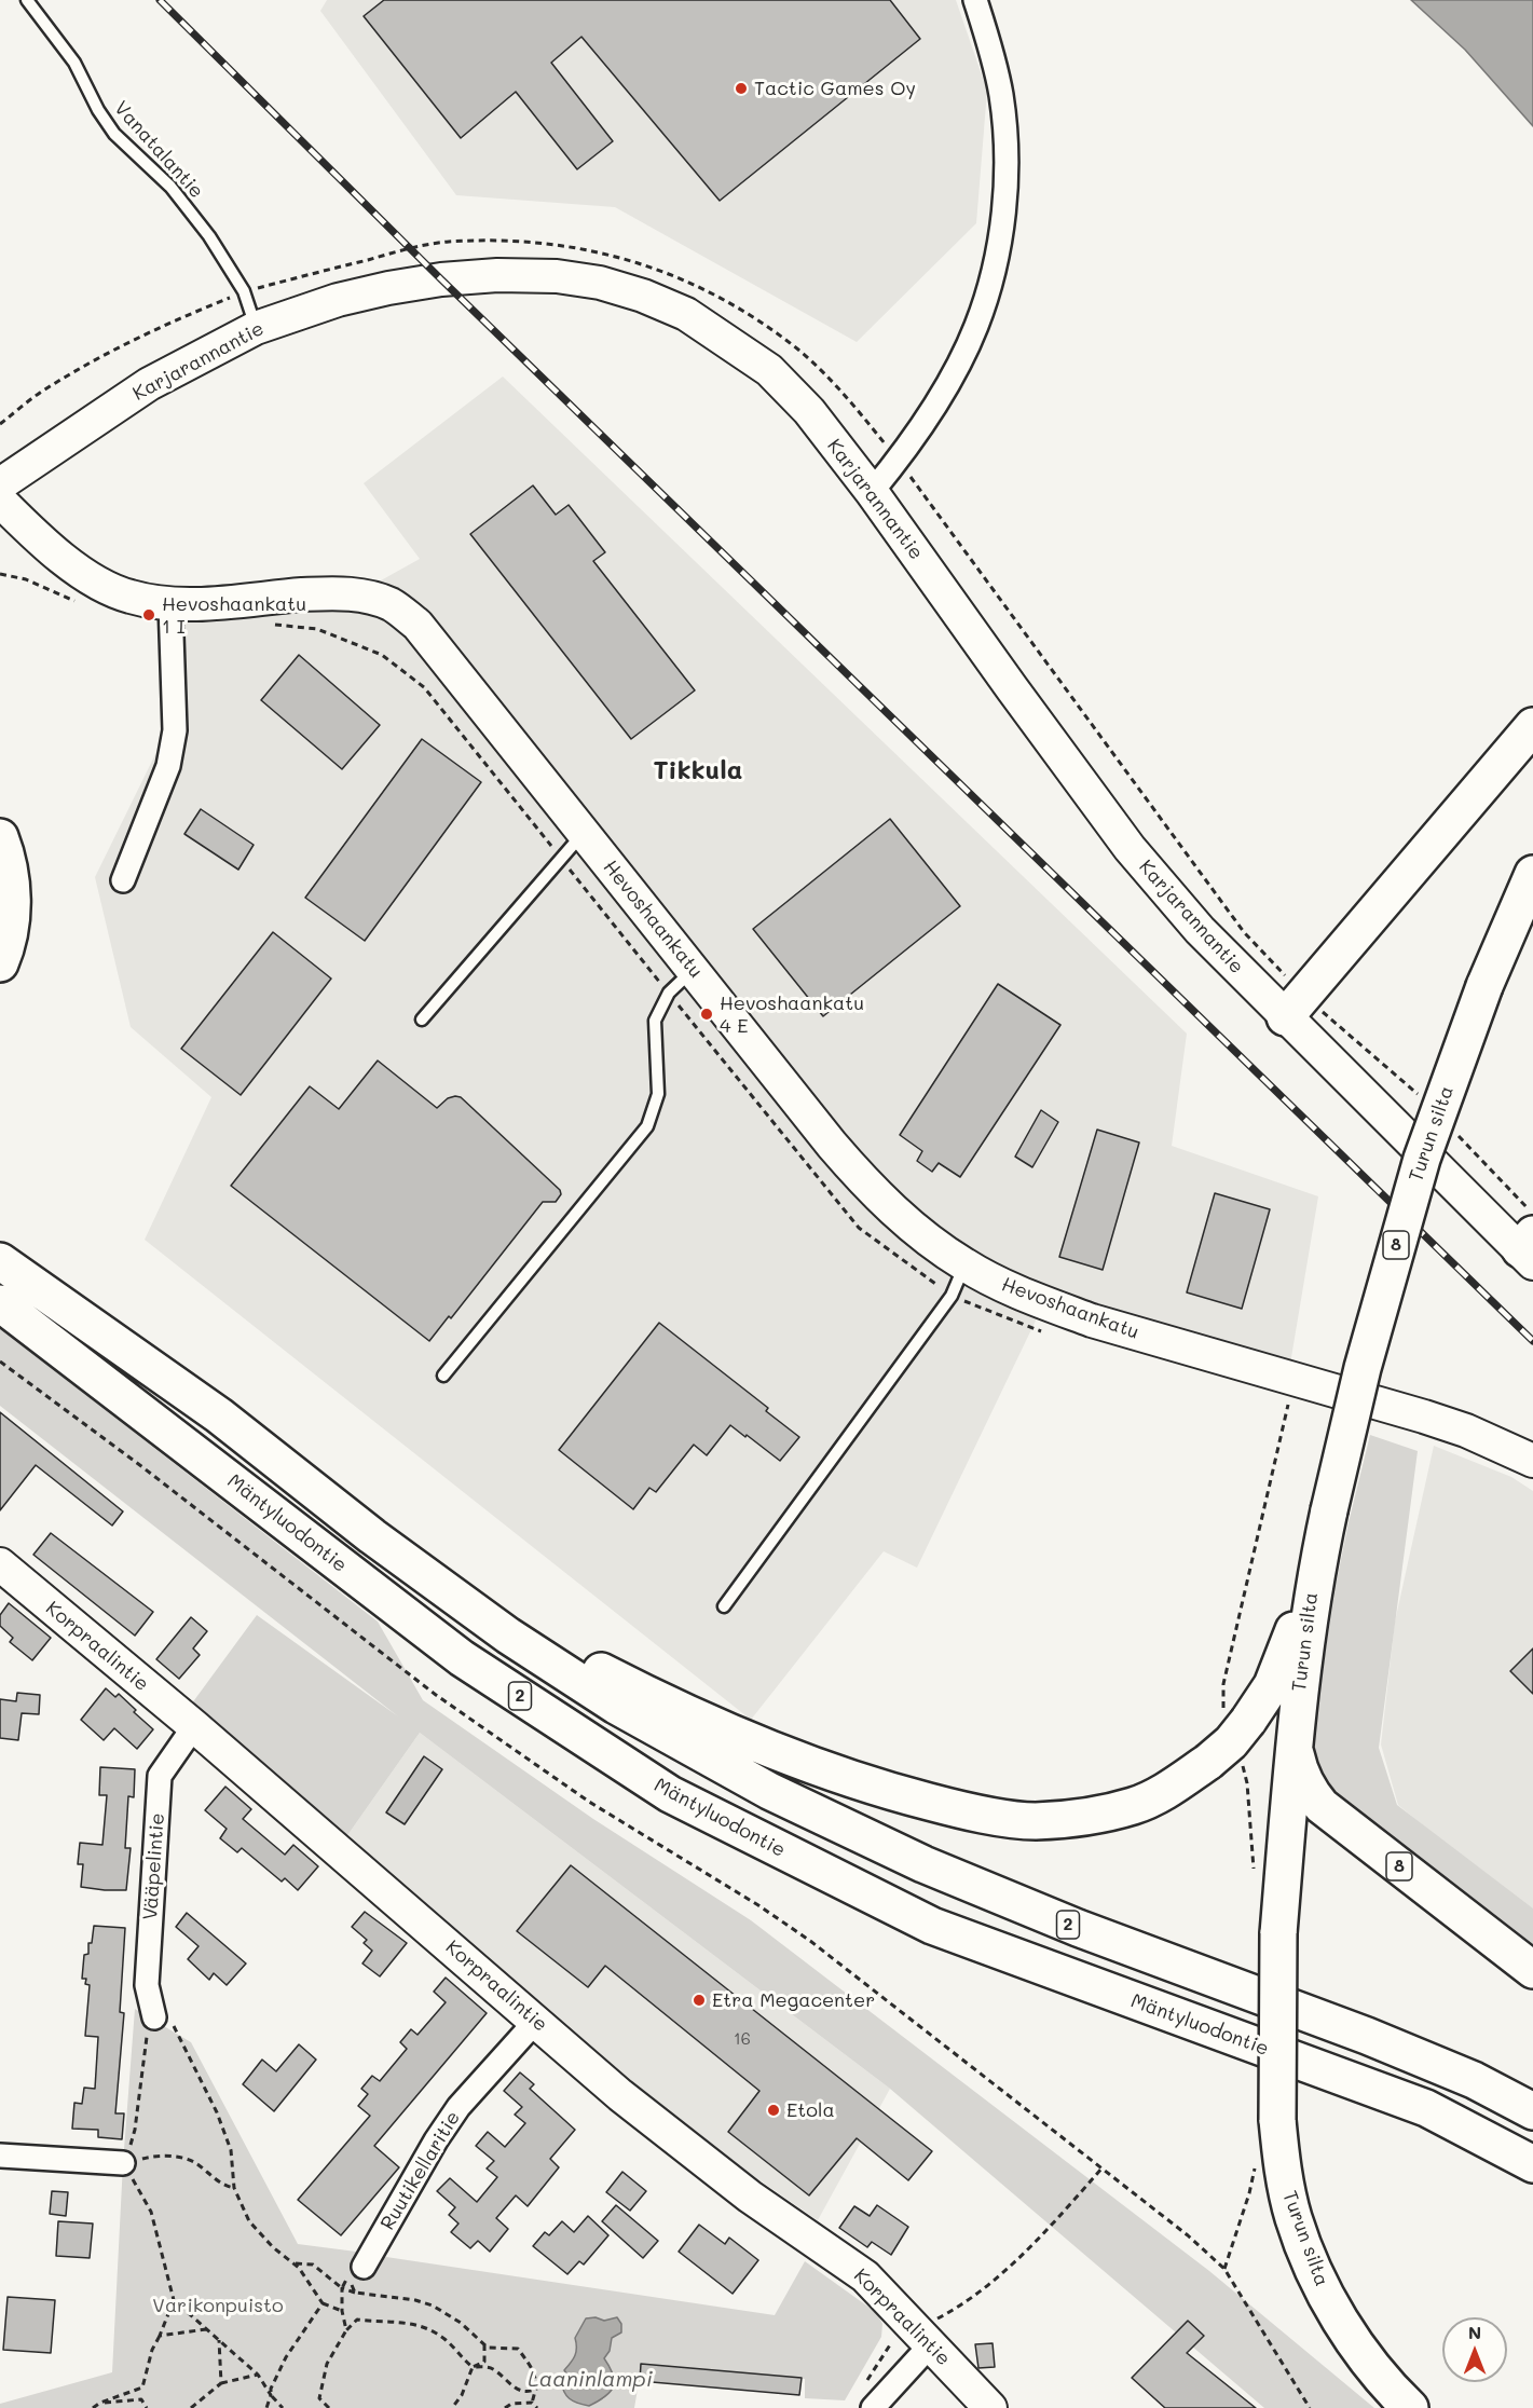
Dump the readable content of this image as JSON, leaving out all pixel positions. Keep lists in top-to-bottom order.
{
  "streets": {
    "highway": [
      "Turun silta",
      "8",
      "Mäntyluodontie",
      "2"
    ],
    "street": [
      "Karjarannantie",
      "Hevoshaankatu",
      "Korpraalintie",
      "Vääpelintie",
      "Ruutikellaritie"
    ],
    "lane": ["Vanatalantie"]
  },
  "crossings": [
    ["Vanatalantie", "Karjarannantie"],
    ["Turun silta", "8"],
    ["Korpraalintie", "Vääpelintie"],
    ["Korpraalintie", "Ruutikellaritie"]
  ],
  "districts": ["Tikkula"],
  "water": ["Laaninlampi"],
  "parks": ["Varikonpuisto"],
  "places": [
    "Tactic Games Oy",
    "Hevoshaankatu 1 I",
    "Hevoshaankatu 4 E",
    "Etra Megacenter",
    "Etola"
  ],
  "house_numbers": ["16"],
  "north": "top"
}
